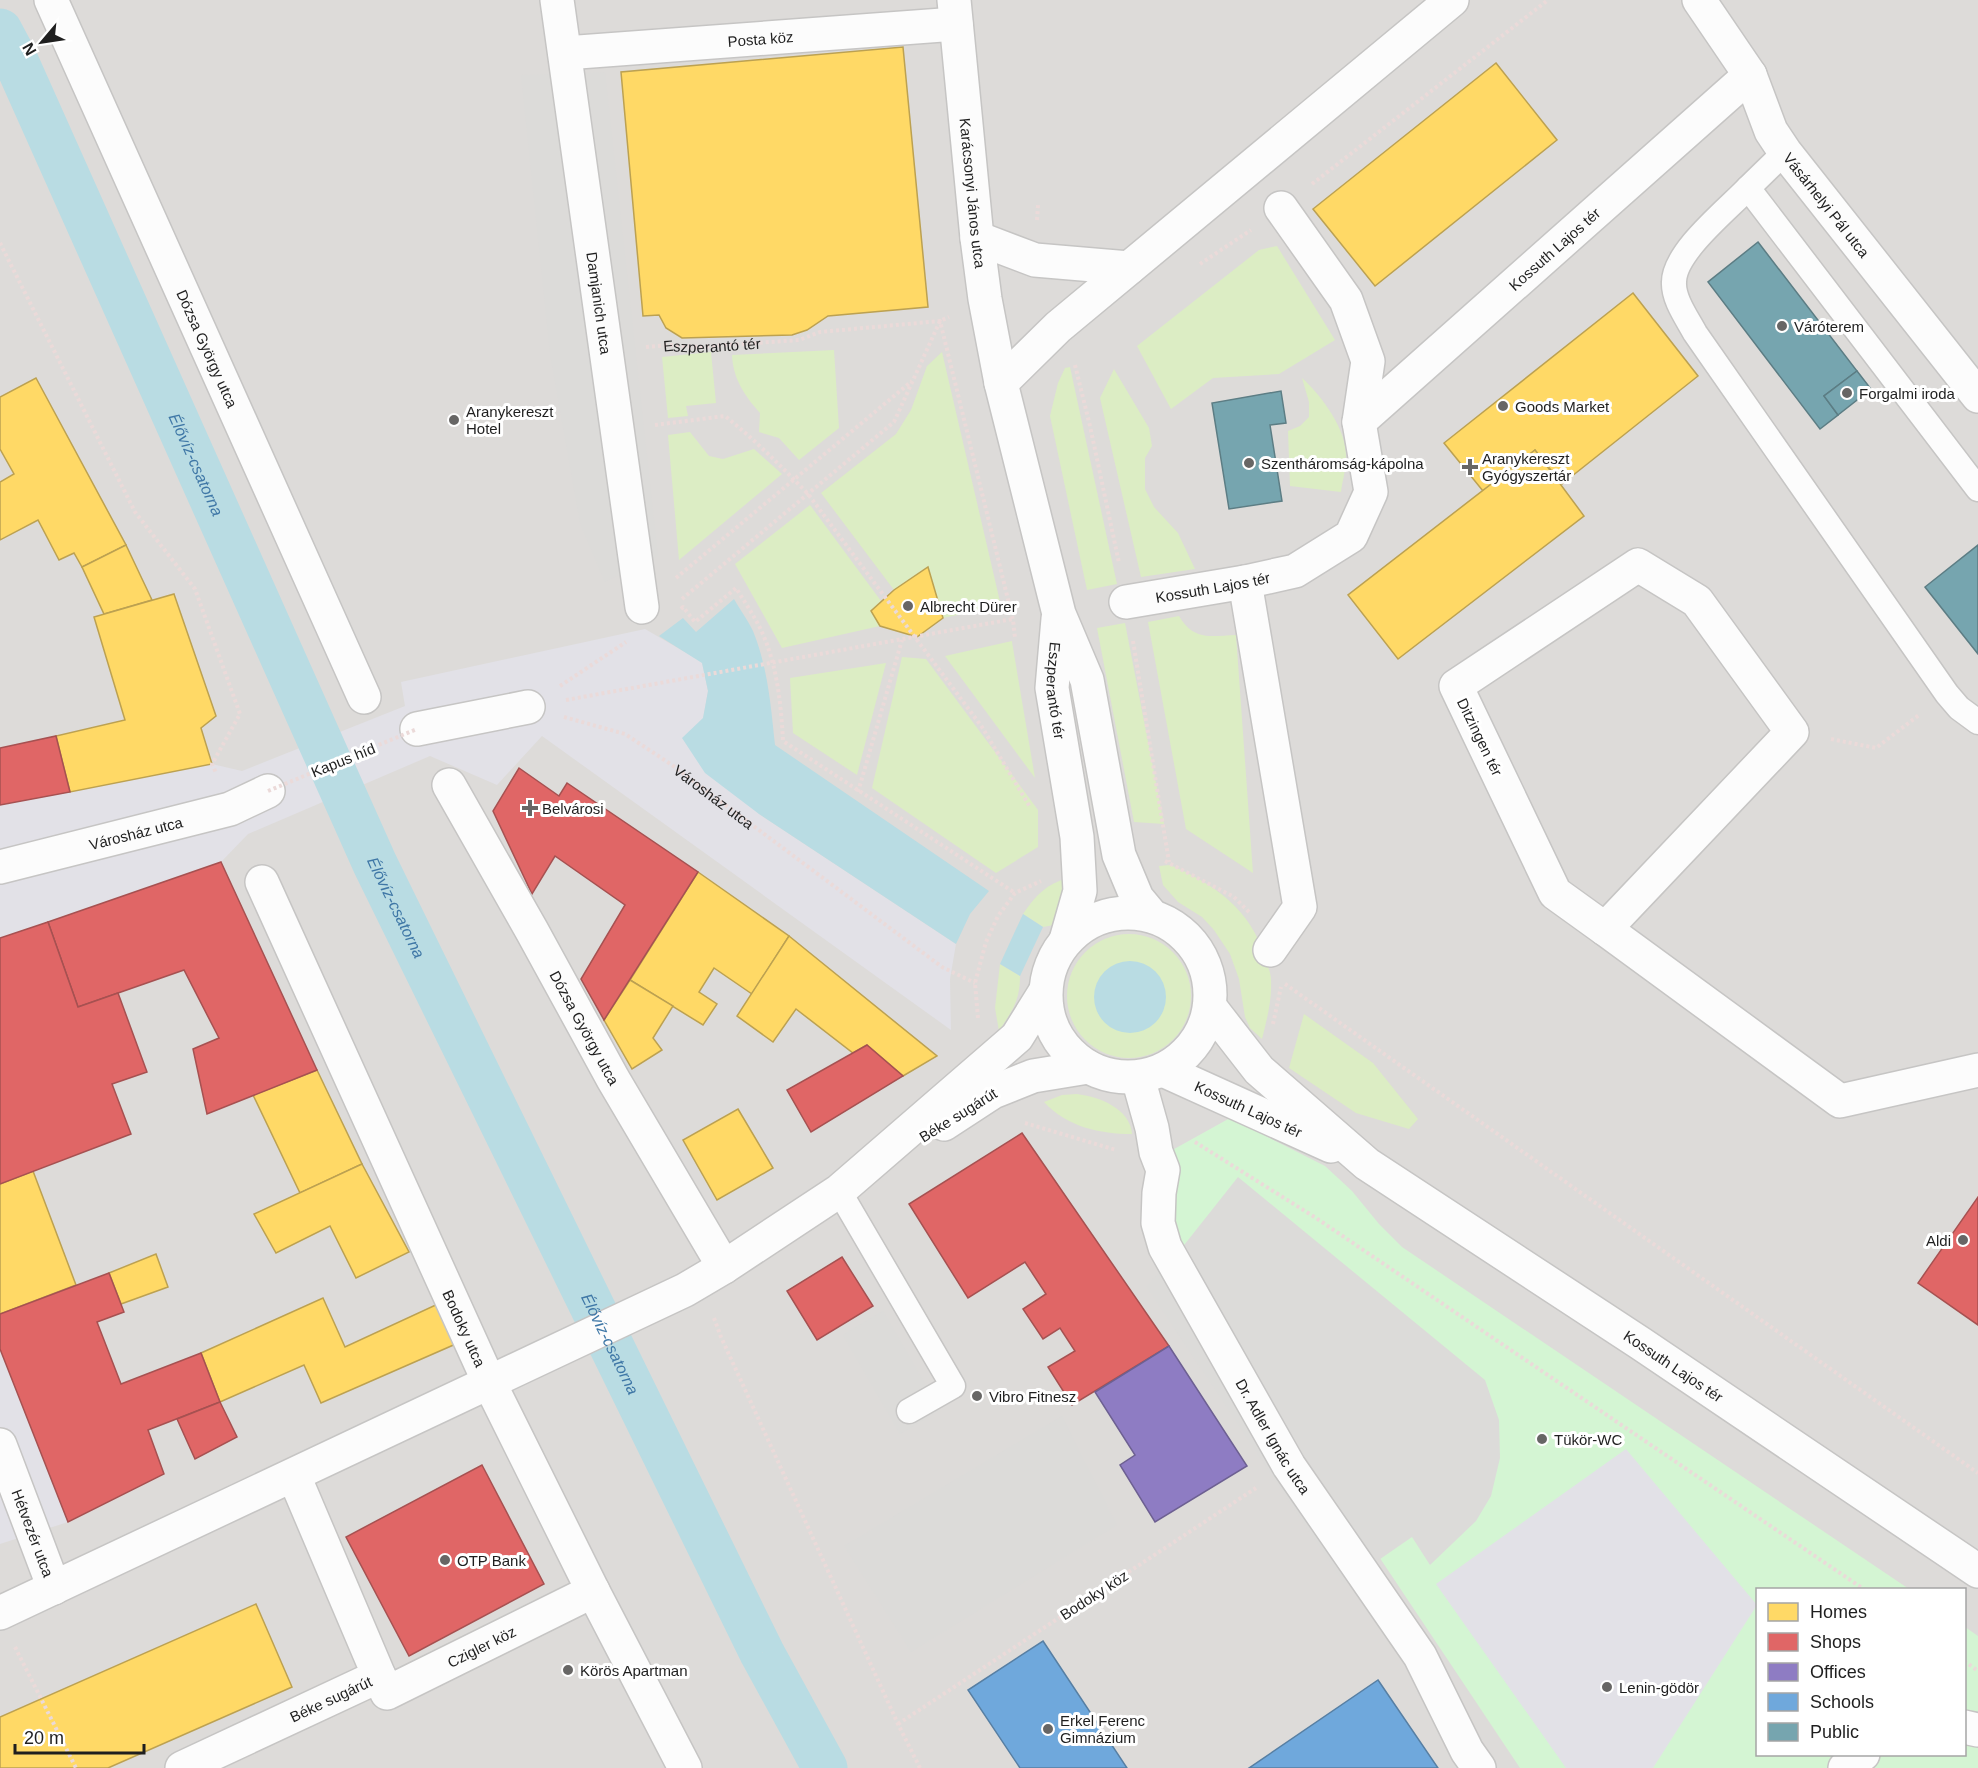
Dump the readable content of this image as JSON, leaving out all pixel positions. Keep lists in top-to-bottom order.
{
  "streets": {
    "street": [
      "Posta köz",
      "Karácsonyi János utca",
      "Vásárhelyi Pál utca",
      "Kossuth Lajos tér",
      "Damjanich utca",
      "Eszperantó tér",
      "Dózsa György utca",
      "Ditzingen tér",
      "Városház utca",
      "Béke sugárút",
      "Bodoky utca",
      "Dr. Adler Ignác utca",
      "Hétvezér utca",
      "Czigler köz"
    ],
    "path": ["Kapus híd", "Bodoky köz"]
  },
  "crossings": [
    ["Posta köz", "Karácsonyi János utca"],
    ["Posta köz", "Damjanich utca"],
    ["Karácsonyi János utca", "Eszperantó tér"],
    ["Vásárhelyi Pál utca", "Kossuth Lajos tér"],
    ["Kossuth Lajos tér", "Eszperantó tér"],
    ["Kossuth Lajos tér", "Béke sugárút"],
    ["Kossuth Lajos tér", "Dr. Adler Ignác utca"],
    ["Damjanich utca", "Eszperantó tér"],
    ["Eszperantó tér", "Béke sugárút"],
    ["Eszperantó tér", "Dr. Adler Ignác utca"],
    ["Kapus híd", "Városház utca"],
    ["Béke sugárút", "Dr. Adler Ignác utca"],
    ["Béke sugárút", "Czigler köz"],
    ["Bodoky utca", "Czigler köz"],
    ["Dr. Adler Ignác utca", "Bodoky köz"]
  ],
  "water": ["Élővíz-csatorna"],
  "places": {
    "other": [
      "Váróterem",
      "Forgalmi iroda",
      "Goods Market",
      "Aranykereszt Hotel",
      "Szentháromság-kápolna",
      "Albrecht Dürer",
      "Aldi",
      "Vibro Fitnesz",
      "Tükör-WC",
      "OTP Bank",
      "Körös Apartman",
      "Lenin-gödör",
      "Erkel Ferenc Gimnázium"
    ],
    "health": ["Aranykereszt Gyógyszertár", "Belvárosi"]
  },
  "legend": [
    "Homes",
    "Shops",
    "Offices",
    "Schools",
    "Public"
  ],
  "scale_bar": "20 m",
  "north": "bottom left"
}
